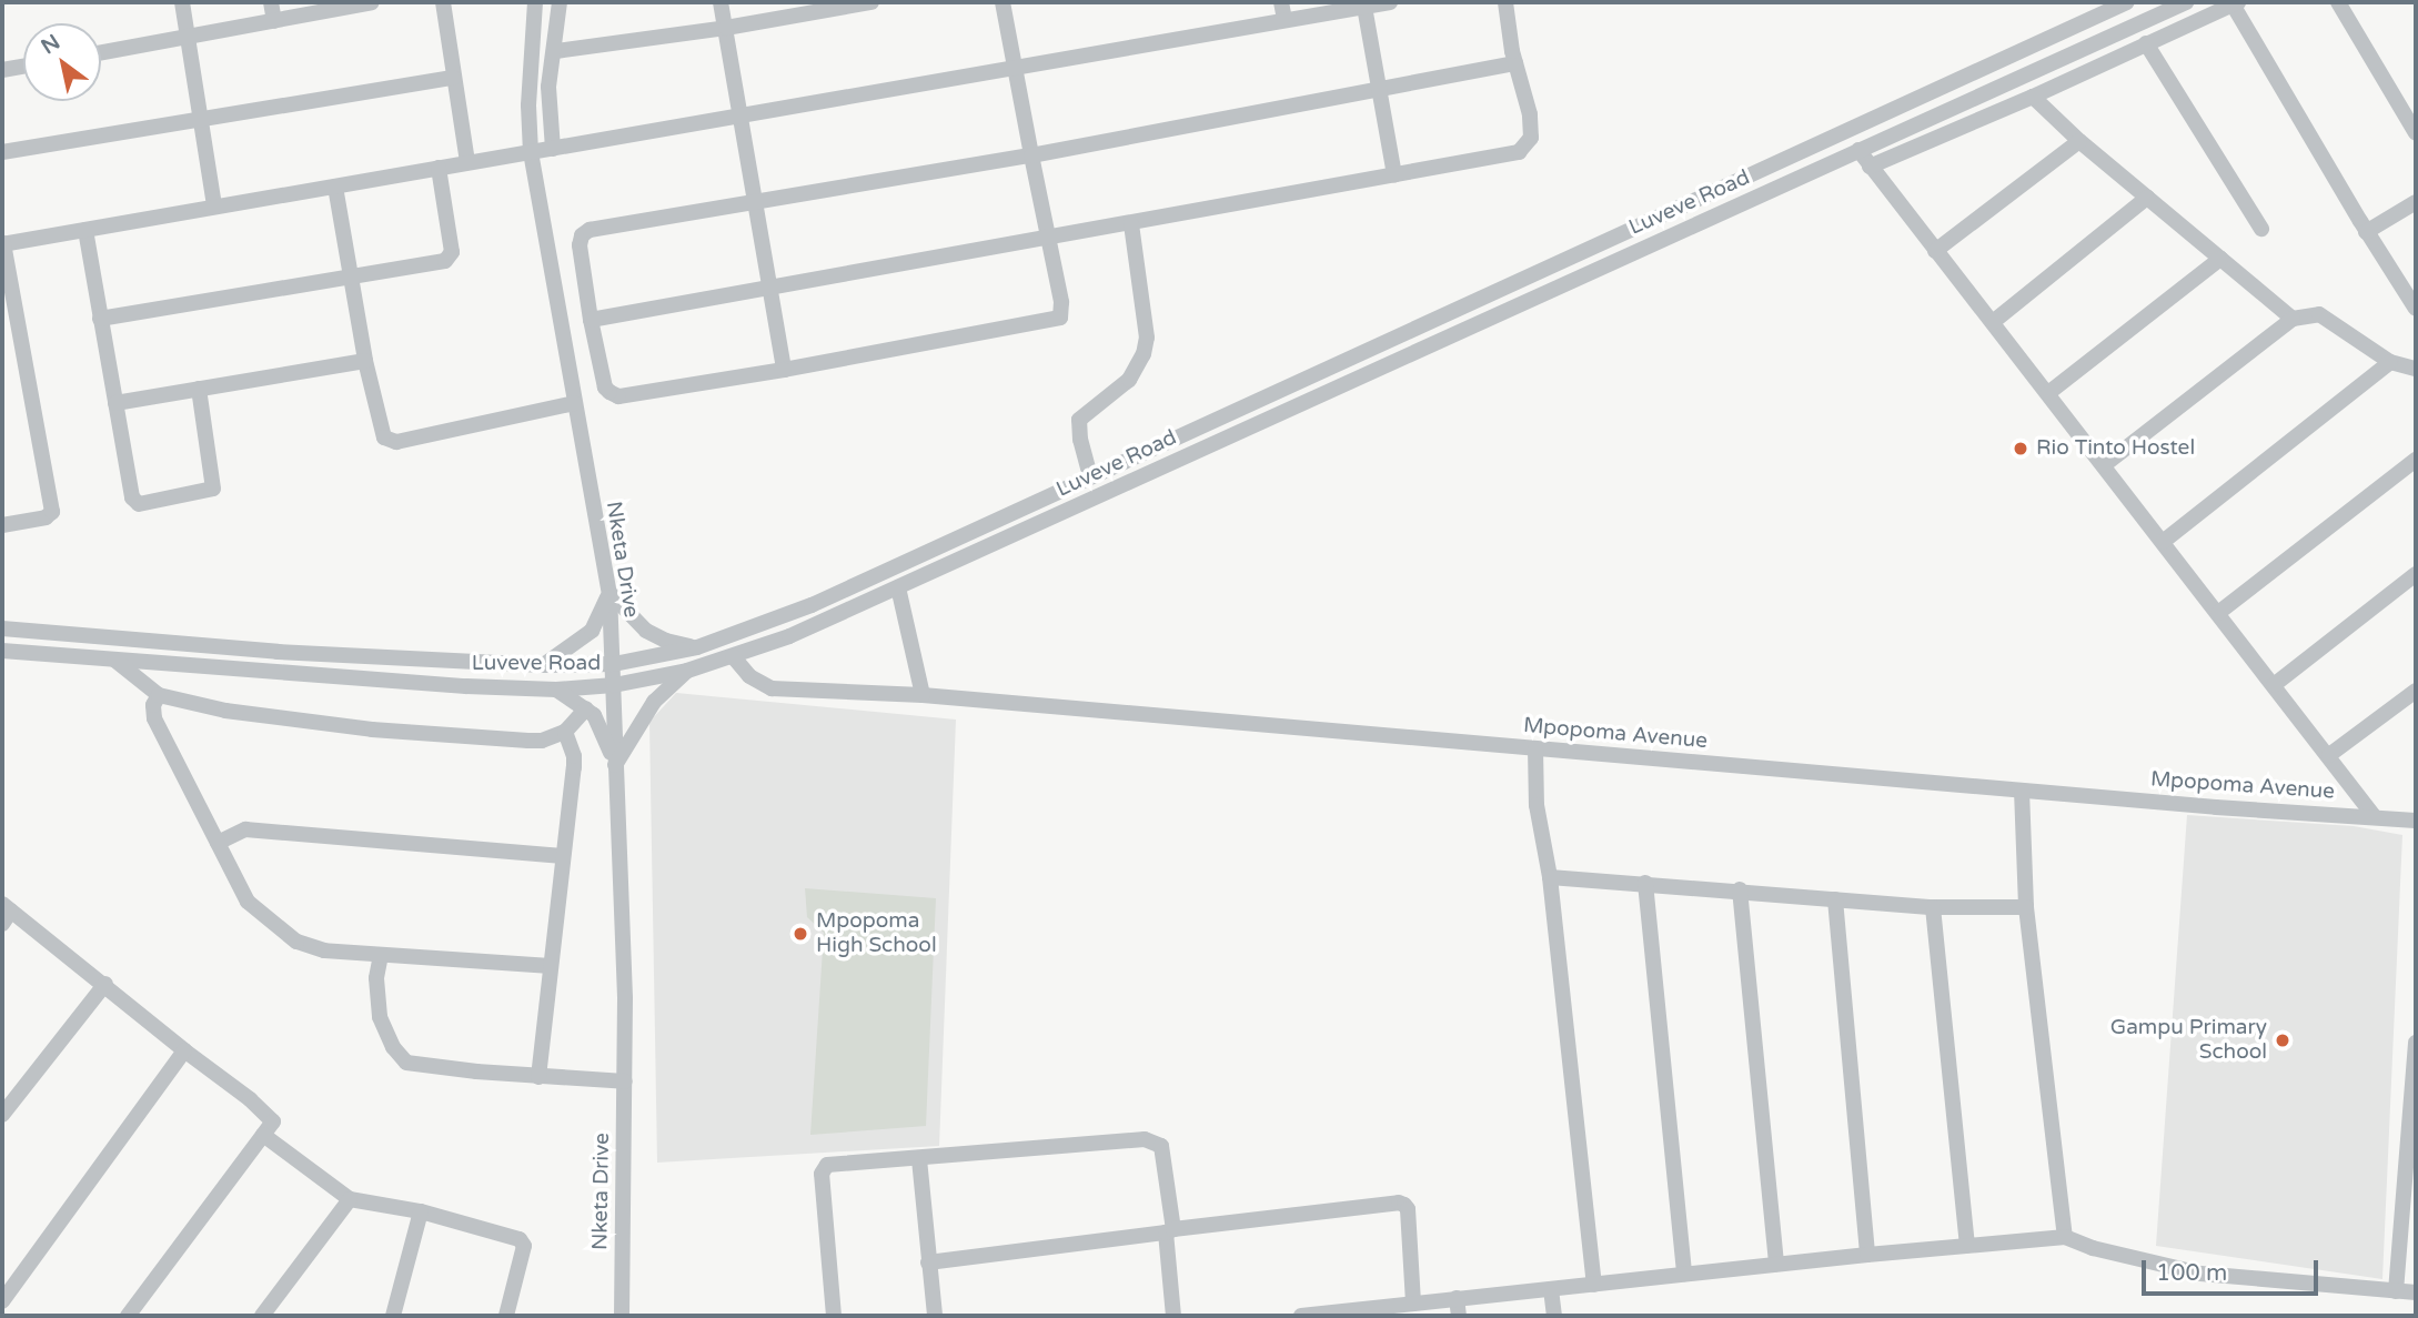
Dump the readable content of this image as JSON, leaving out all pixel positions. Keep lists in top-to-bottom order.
{
  "streets": {
    "street": ["Luveve Road", "Nketa Drive", "Mpopoma Avenue"]
  },
  "crossings": [
    ["Luveve Road", "Nketa Drive"],
    ["Luveve Road", "Mpopoma Avenue"]
  ],
  "places": ["Rio Tinto Hostel", "Mpopoma High School", "Gampu Primary School"],
  "scale_bar": "100 m",
  "north": "top left"
}
